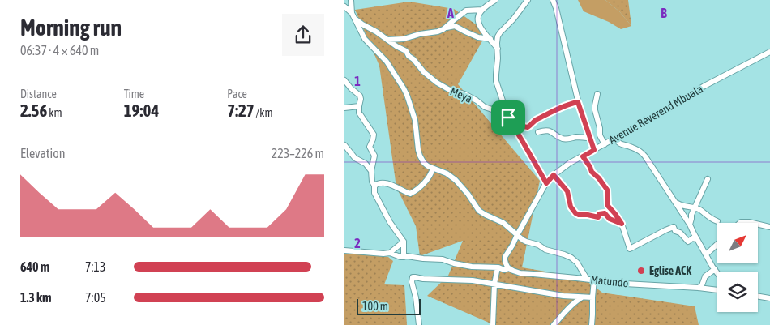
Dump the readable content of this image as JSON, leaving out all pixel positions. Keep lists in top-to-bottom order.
{
  "streets": {
    "street": ["Meya", "Avenue Réverend Mbuala", "Matundo"]
  },
  "crossings": [
    ["Avenue Réverend Mbuala", "Matundo"]
  ],
  "places": ["Eglise ACK"],
  "scale_bar": "100 m",
  "north": "top right",
  "page": {
    "heading": ["Morning run", "06:37 · 4 × 640 m"],
    "stats": [
      ["Distance", "2.56 km"],
      ["Time", "19:04"],
      ["Pace", "7:27 /km"]
    ],
    "chart": ["Elevation", "223–226 m"],
    "list": [
      {
        "name": "640 m",
        "note": "7:13"
      },
      {
        "name": "1.3 km",
        "note": "7:05"
      }
    ],
    "scale": "100 m"
  },
  "grid": {
    "columns": ["A", "B"],
    "rows": ["1", "2"]
  }
}
